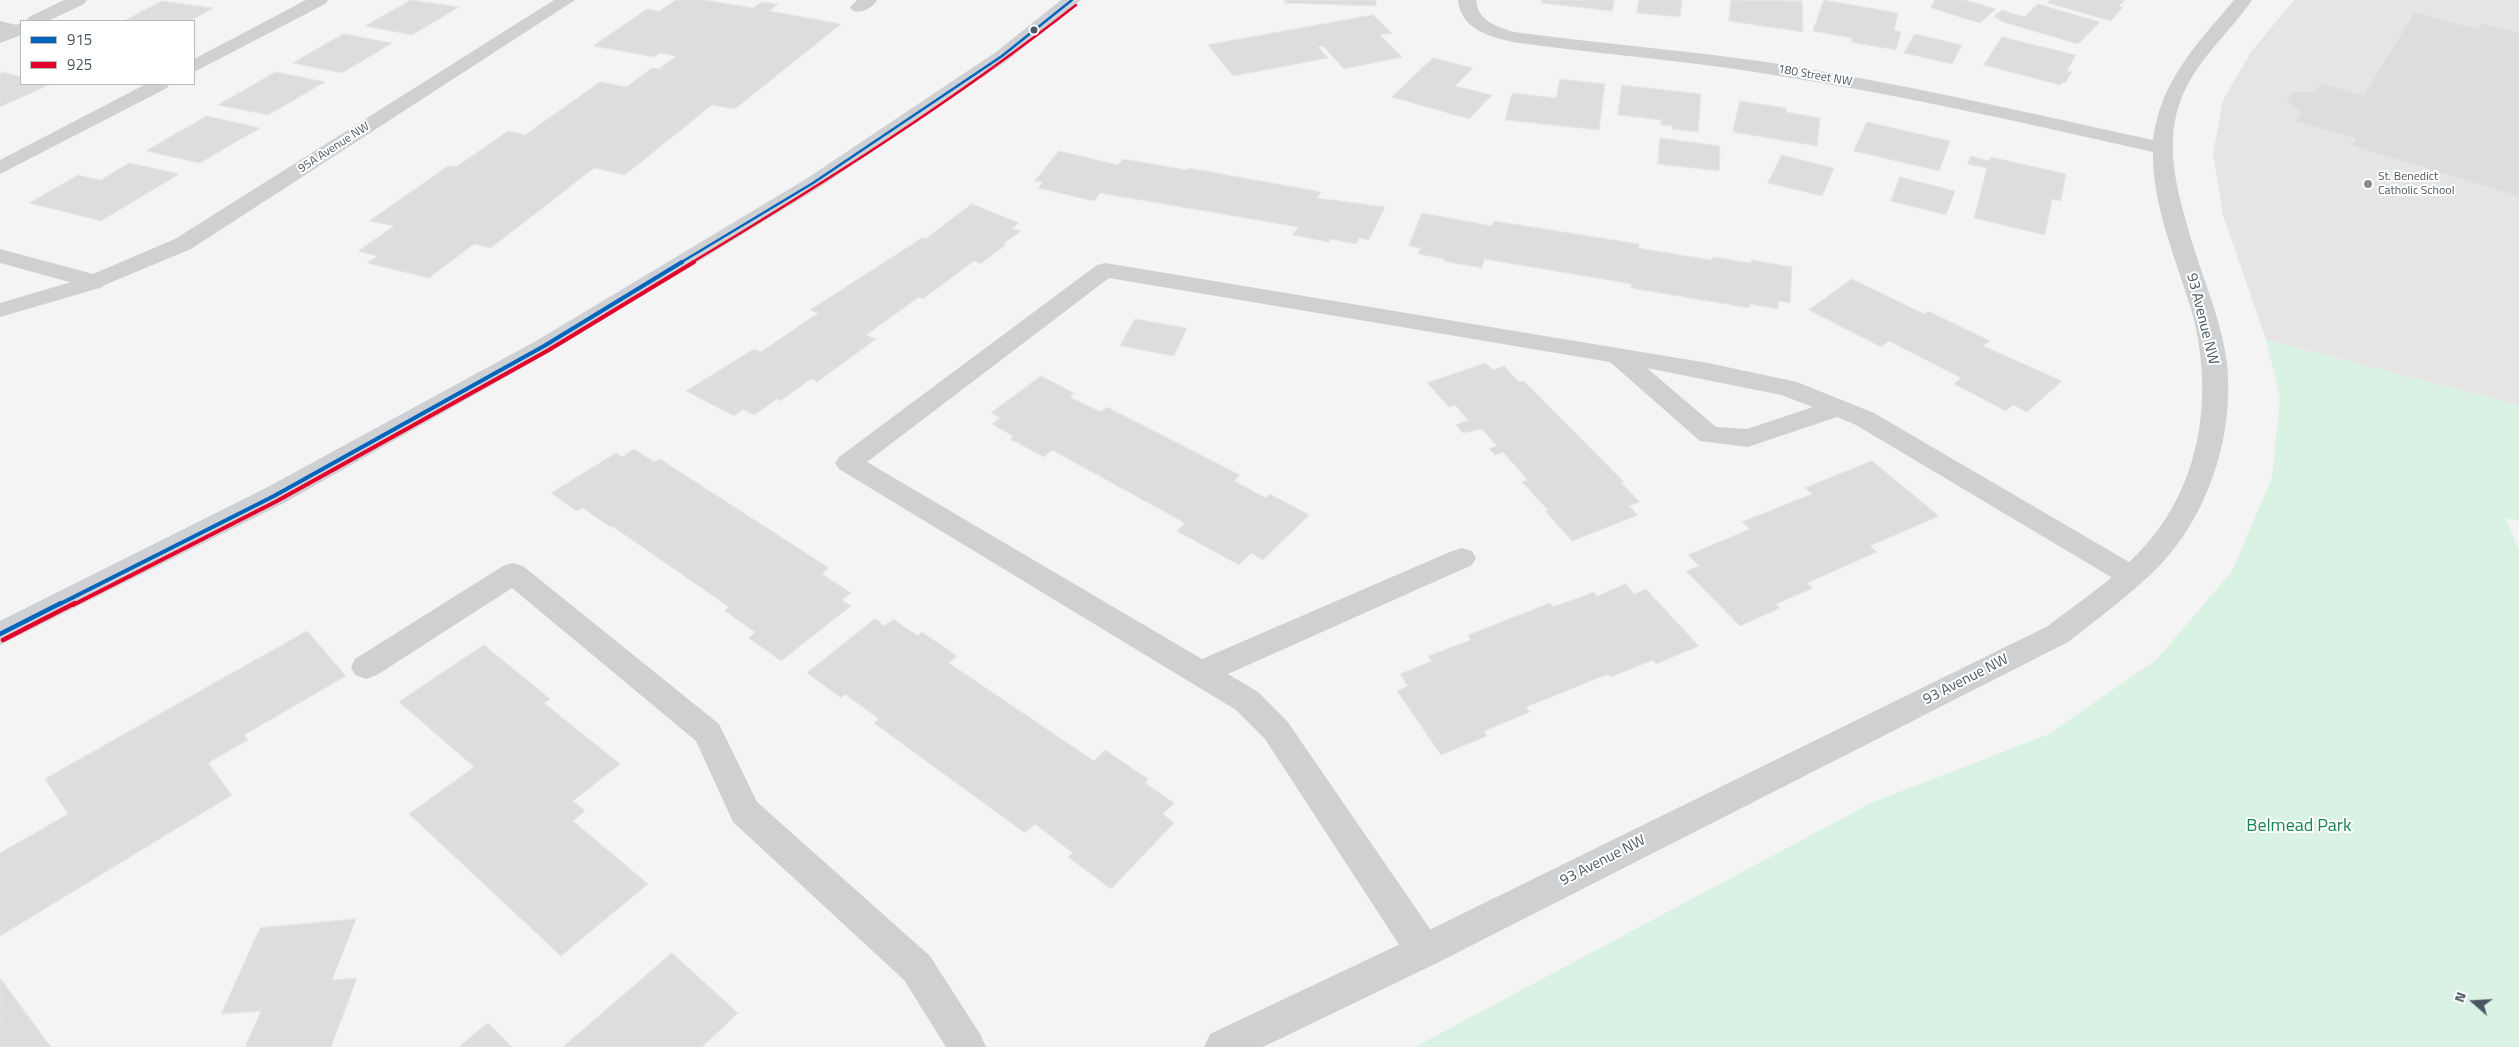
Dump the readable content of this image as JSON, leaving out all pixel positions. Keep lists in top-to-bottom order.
{
  "streets": {
    "street": ["180 Street NW", "95A Avenue NW", "93 Avenue NW"]
  },
  "crossings": [
    ["180 Street NW", "93 Avenue NW"]
  ],
  "parks": ["Belmead Park"],
  "places": ["St. Benedict Catholic School"],
  "lines": ["transit line 915", "transit line 925"],
  "legend": ["915", "925"],
  "north": "left"
}
